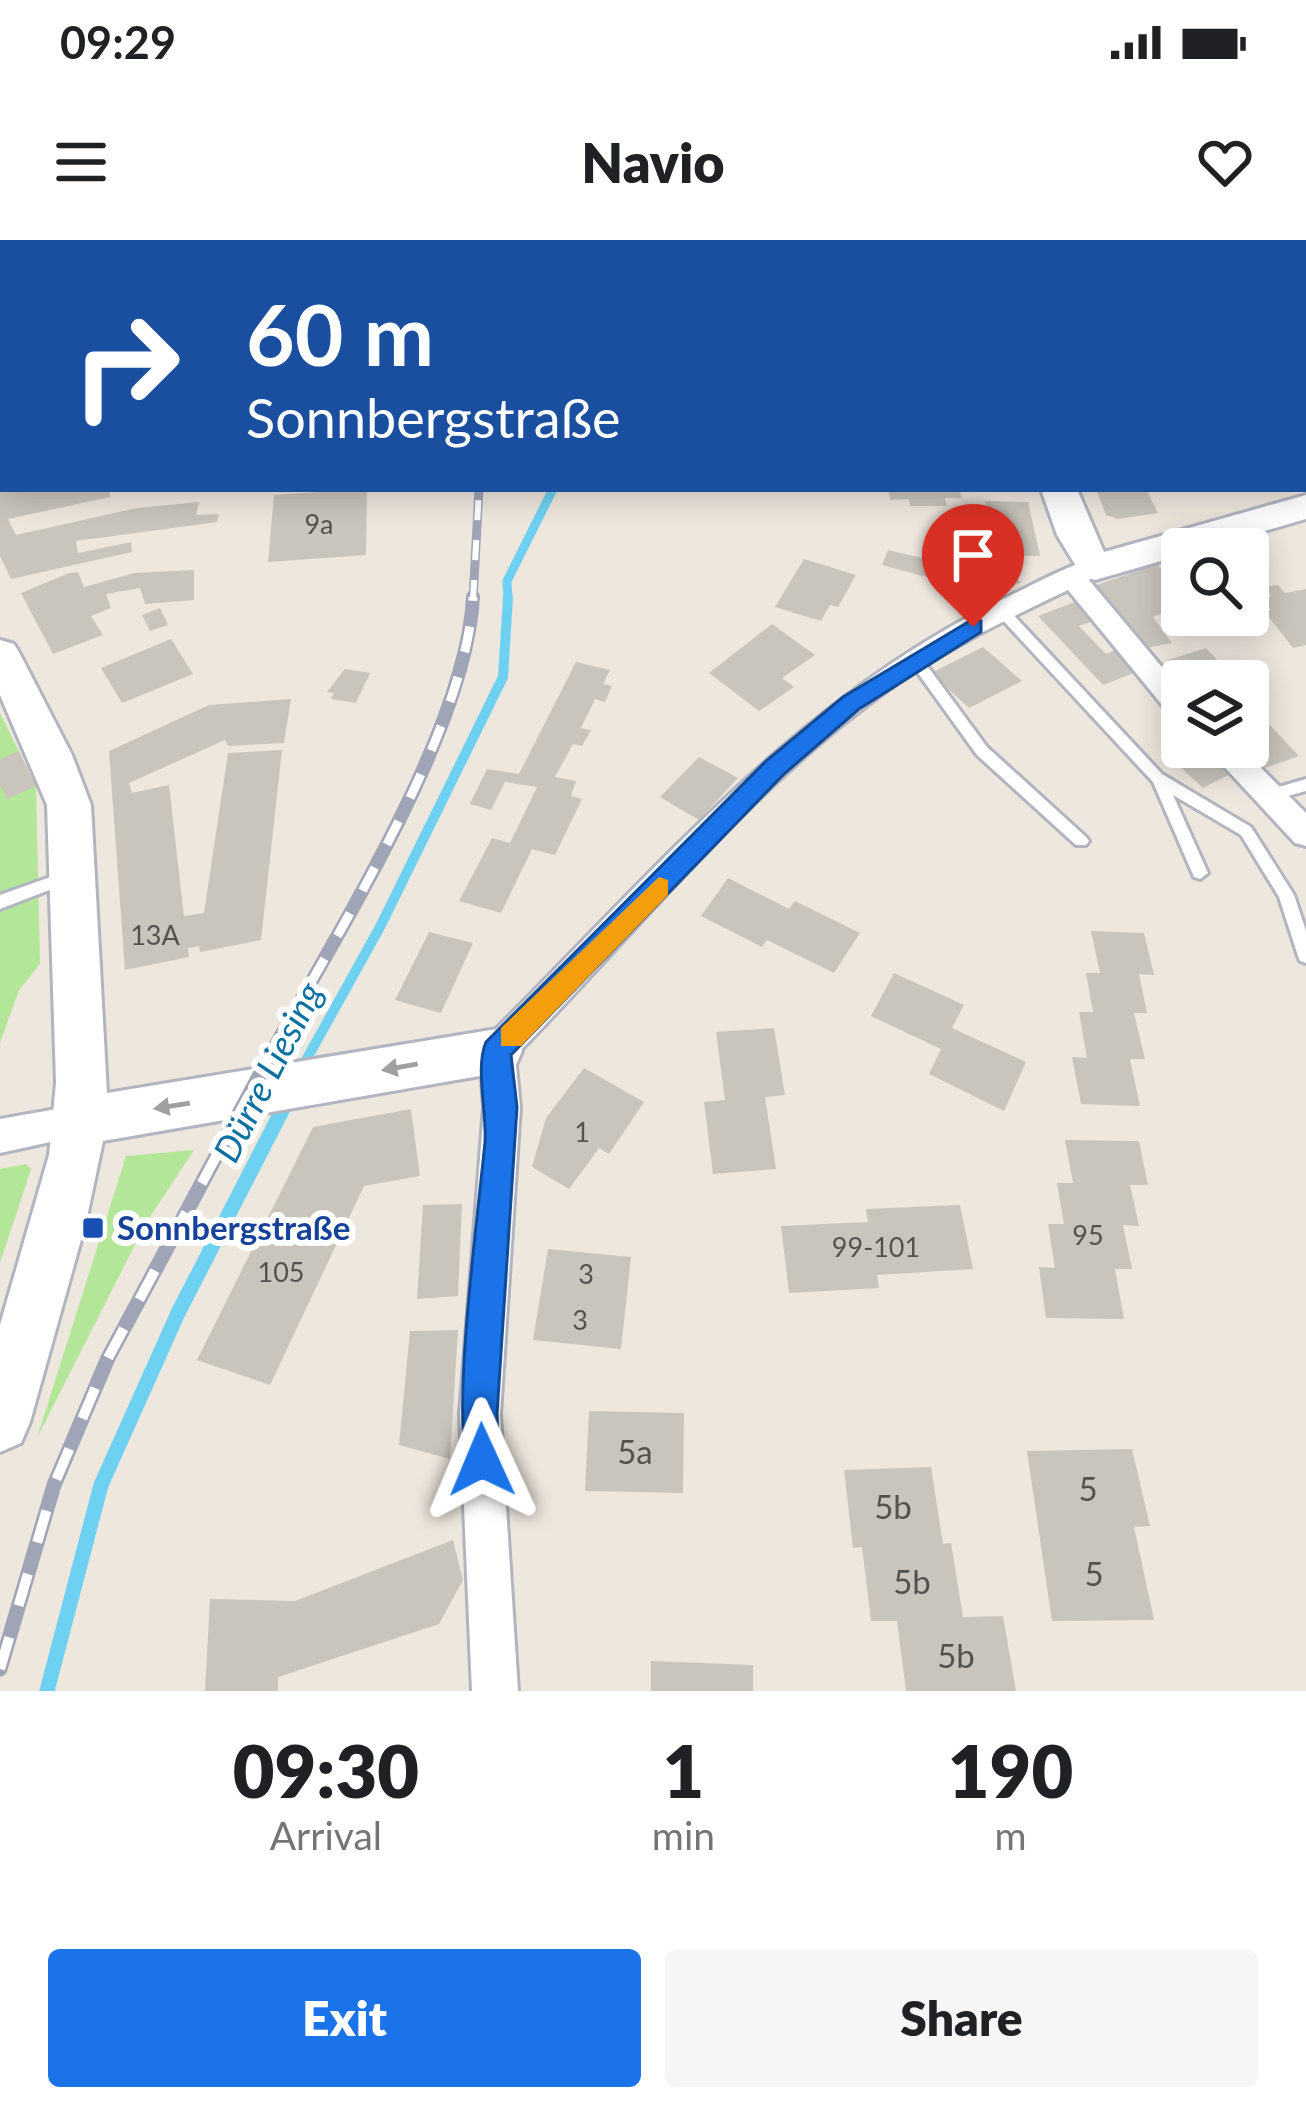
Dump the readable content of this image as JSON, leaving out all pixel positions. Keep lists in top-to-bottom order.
{
  "water": ["Dürre Liesing"],
  "places": {
    "transit": ["Sonnbergstraße"]
  },
  "house_numbers": [
    "9a",
    "13A",
    "1",
    "95",
    "99-101",
    "105",
    "3",
    "3",
    "5a",
    "5",
    "5b",
    "5",
    "5b",
    "5b"
  ],
  "page": {
    "status": "09:29",
    "header": "Navio",
    "turn": ["60 m", "Sonnbergstraße"],
    "eta": [
      "09:30",
      "Arrival",
      "1",
      "min",
      "190",
      "m"
    ],
    "buttons": ["Exit", "Share"]
  }
}
